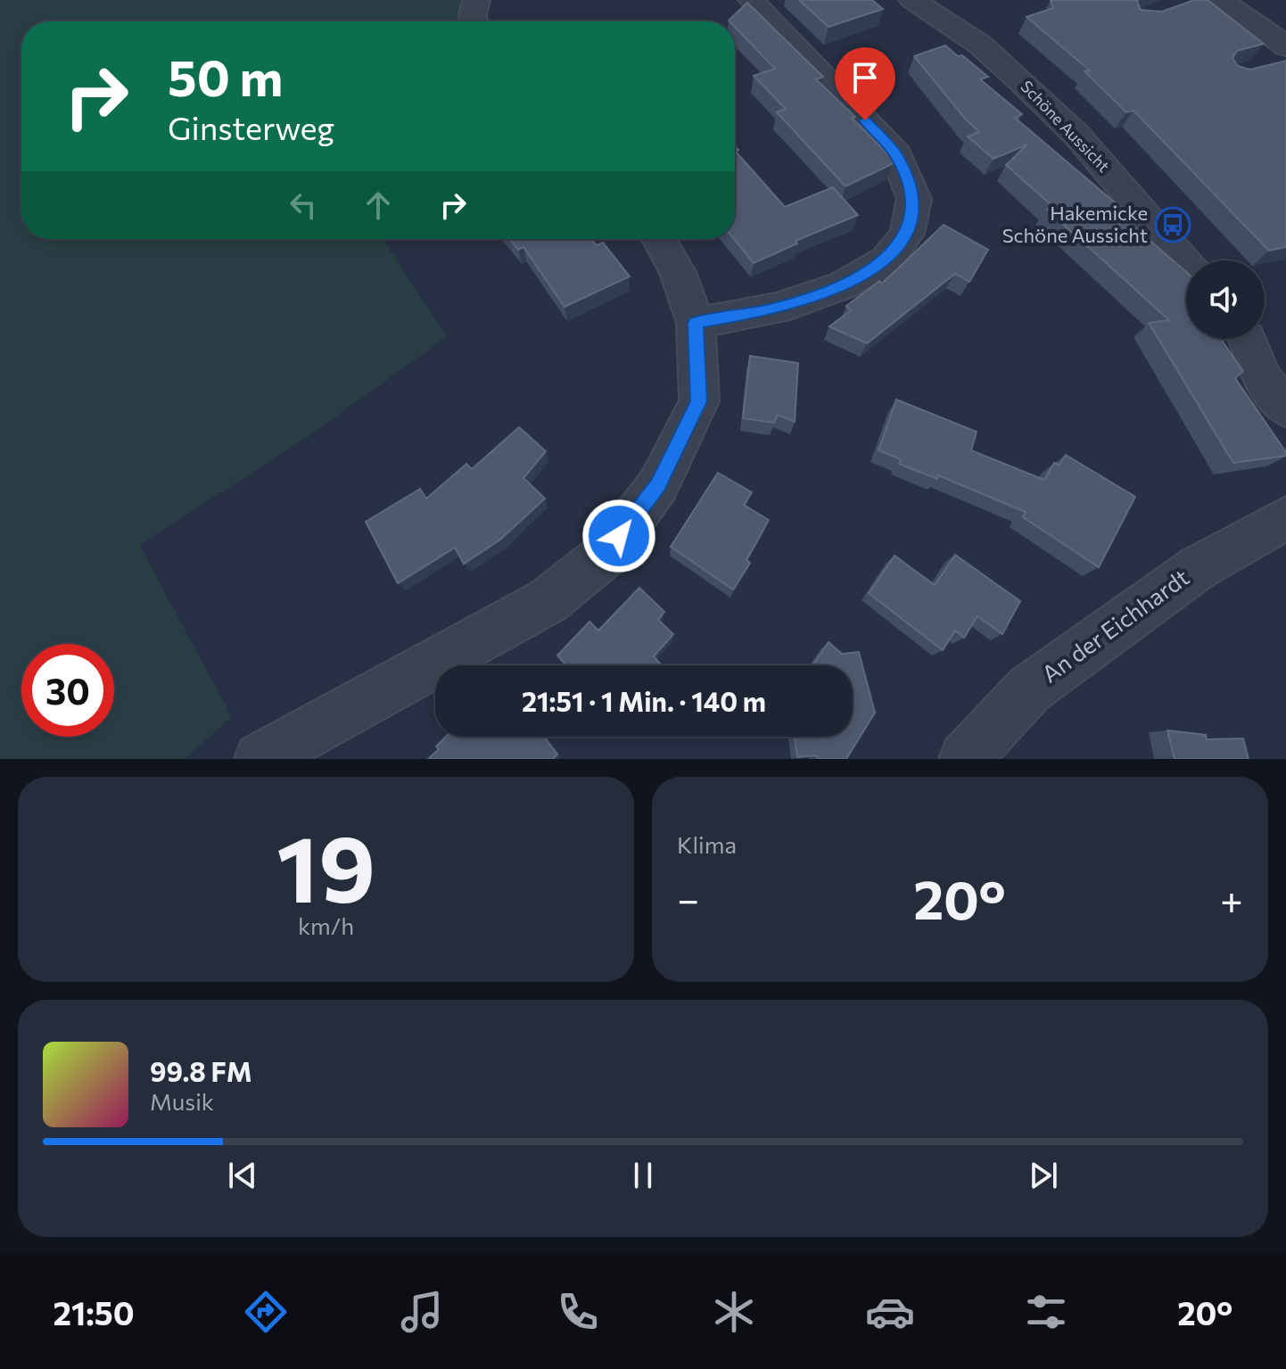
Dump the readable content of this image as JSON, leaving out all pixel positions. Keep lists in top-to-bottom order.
{
  "streets": {
    "street": ["Schöne Aussicht", "An der Eichhardt"]
  },
  "places": {
    "bus stop": ["Hakemicke Schöne Aussicht"]
  },
  "page": {
    "turn": ["50 m", "Ginsterweg"],
    "limit": "30",
    "trip": "21:51 · 1 Min. · 140 m",
    "tile": [
      ["19", "km/h"],
      "Klima"
    ],
    "heat": ["−", "20°", "+"],
    "song": ["99.8 FM", "Musik"],
    "tabs": ["21:50", "20°"]
  }
}
